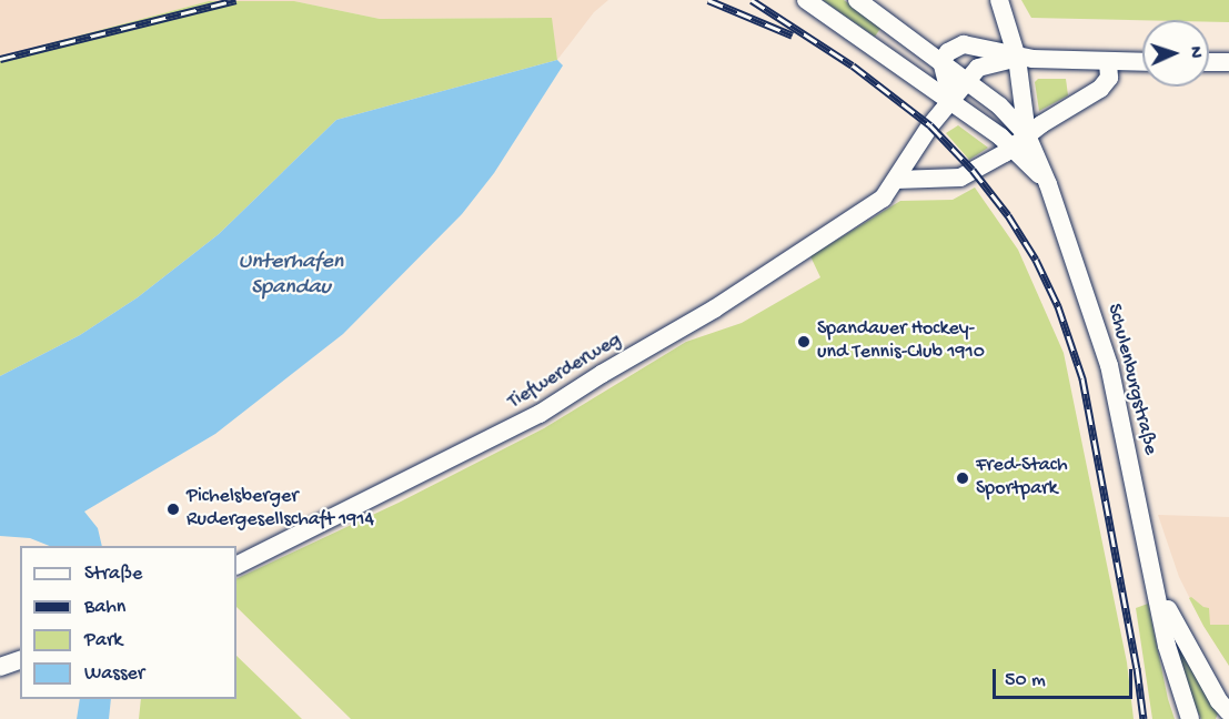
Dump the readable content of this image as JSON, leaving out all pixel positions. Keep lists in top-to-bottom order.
{
  "streets": {
    "street": ["Tiefwerderweg", "Schulenburgstraße"]
  },
  "crossings": [
    ["Tiefwerderweg", "Schulenburgstraße"]
  ],
  "water": ["Unterhafen Spandau"],
  "places": ["Spandauer Hockey- und Tennis-Club 1910", "Fred-Stach Sportpark", "Pichelsberger Rudergesellschaft 1914"],
  "legend": [
    "Straße",
    "Bahn",
    "Park",
    "Wasser"
  ],
  "scale_bar": "50 m",
  "north": "right"
}
